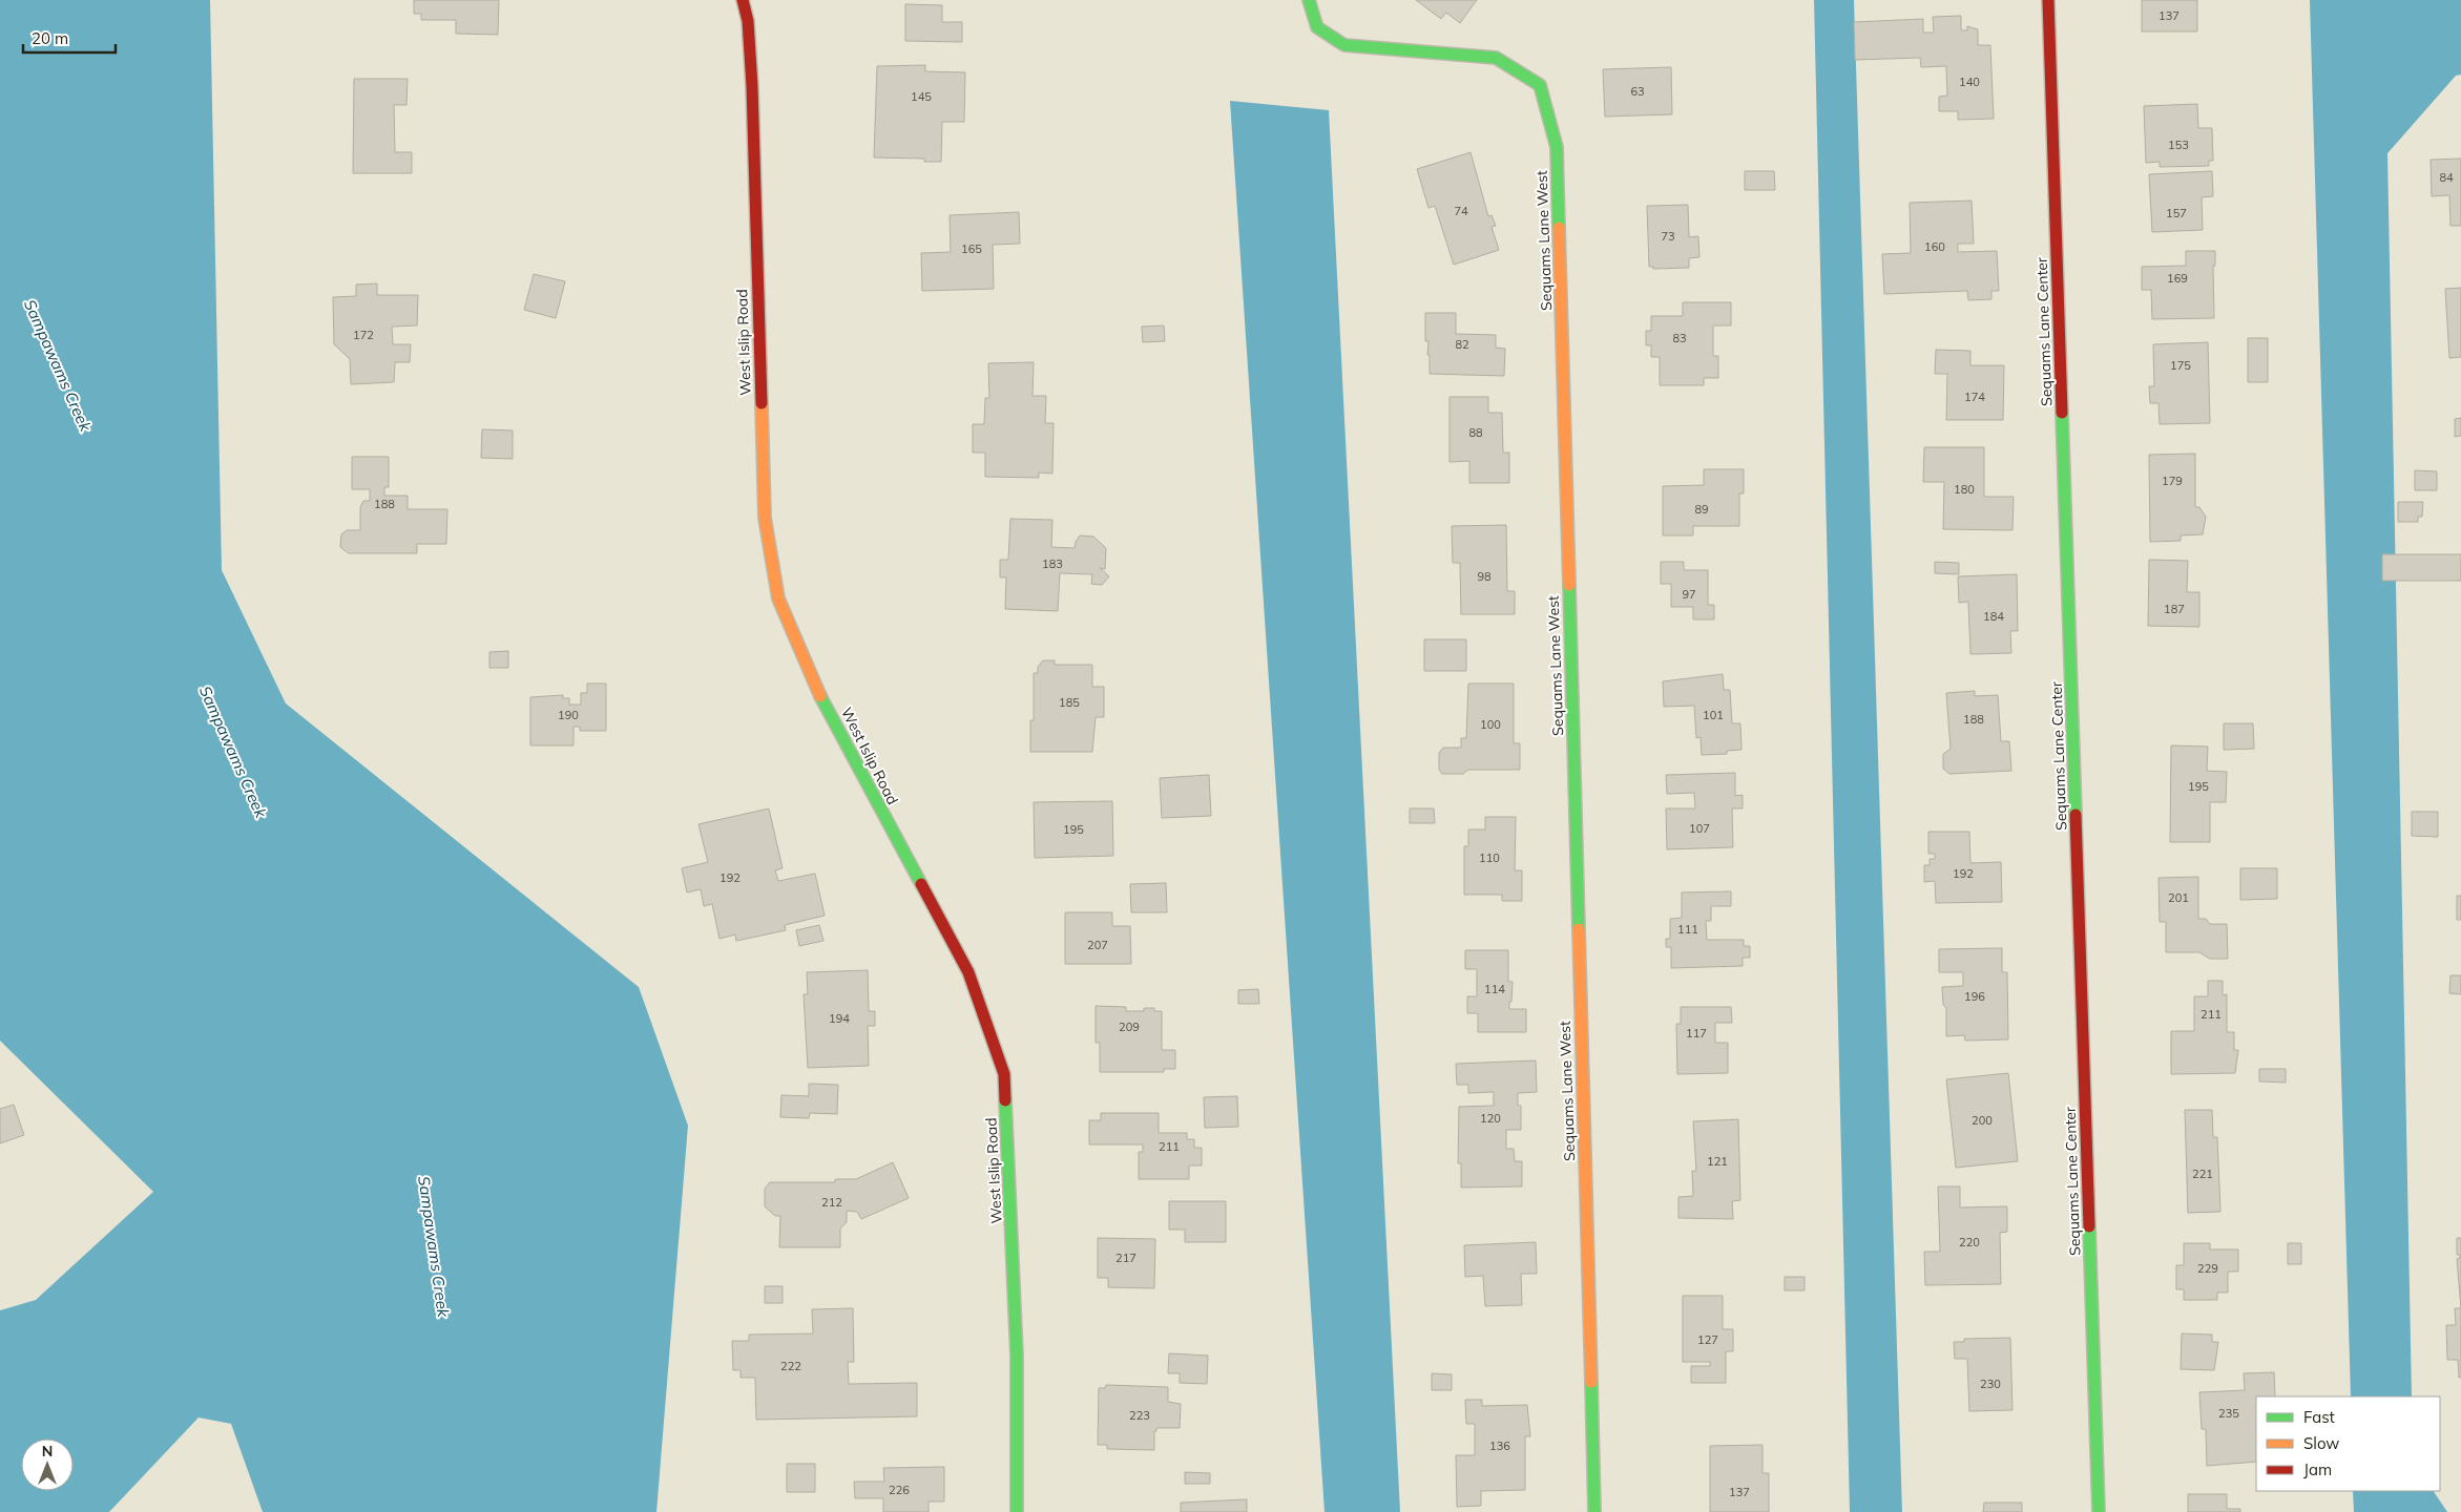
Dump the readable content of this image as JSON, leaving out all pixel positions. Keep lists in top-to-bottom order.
{
  "streets": {
    "street": ["Sequams Lane West", "Sequams Lane Center", "West Islip Road"]
  },
  "water": ["Sampawams Creek"],
  "house_numbers": [
    "137",
    "140",
    "63",
    "145",
    "153",
    "84",
    "74",
    "157",
    "73",
    "160",
    "165",
    "169",
    "172",
    "83",
    "82",
    "175",
    "174",
    "88",
    "179",
    "180",
    "188",
    "89",
    "183",
    "98",
    "97",
    "187",
    "184",
    "185",
    "190",
    "101",
    "188",
    "100",
    "195",
    "107",
    "195",
    "110",
    "192",
    "192",
    "201",
    "111",
    "207",
    "114",
    "196",
    "211",
    "194",
    "209",
    "117",
    "120",
    "200",
    "211",
    "121",
    "221",
    "212",
    "220",
    "217",
    "229",
    "127",
    "222",
    "230",
    "235",
    "223",
    "136",
    "226",
    "137"
  ],
  "legend": ["Fast", "Slow", "Jam"],
  "scale_bar": "20 m",
  "north": "top"
}
